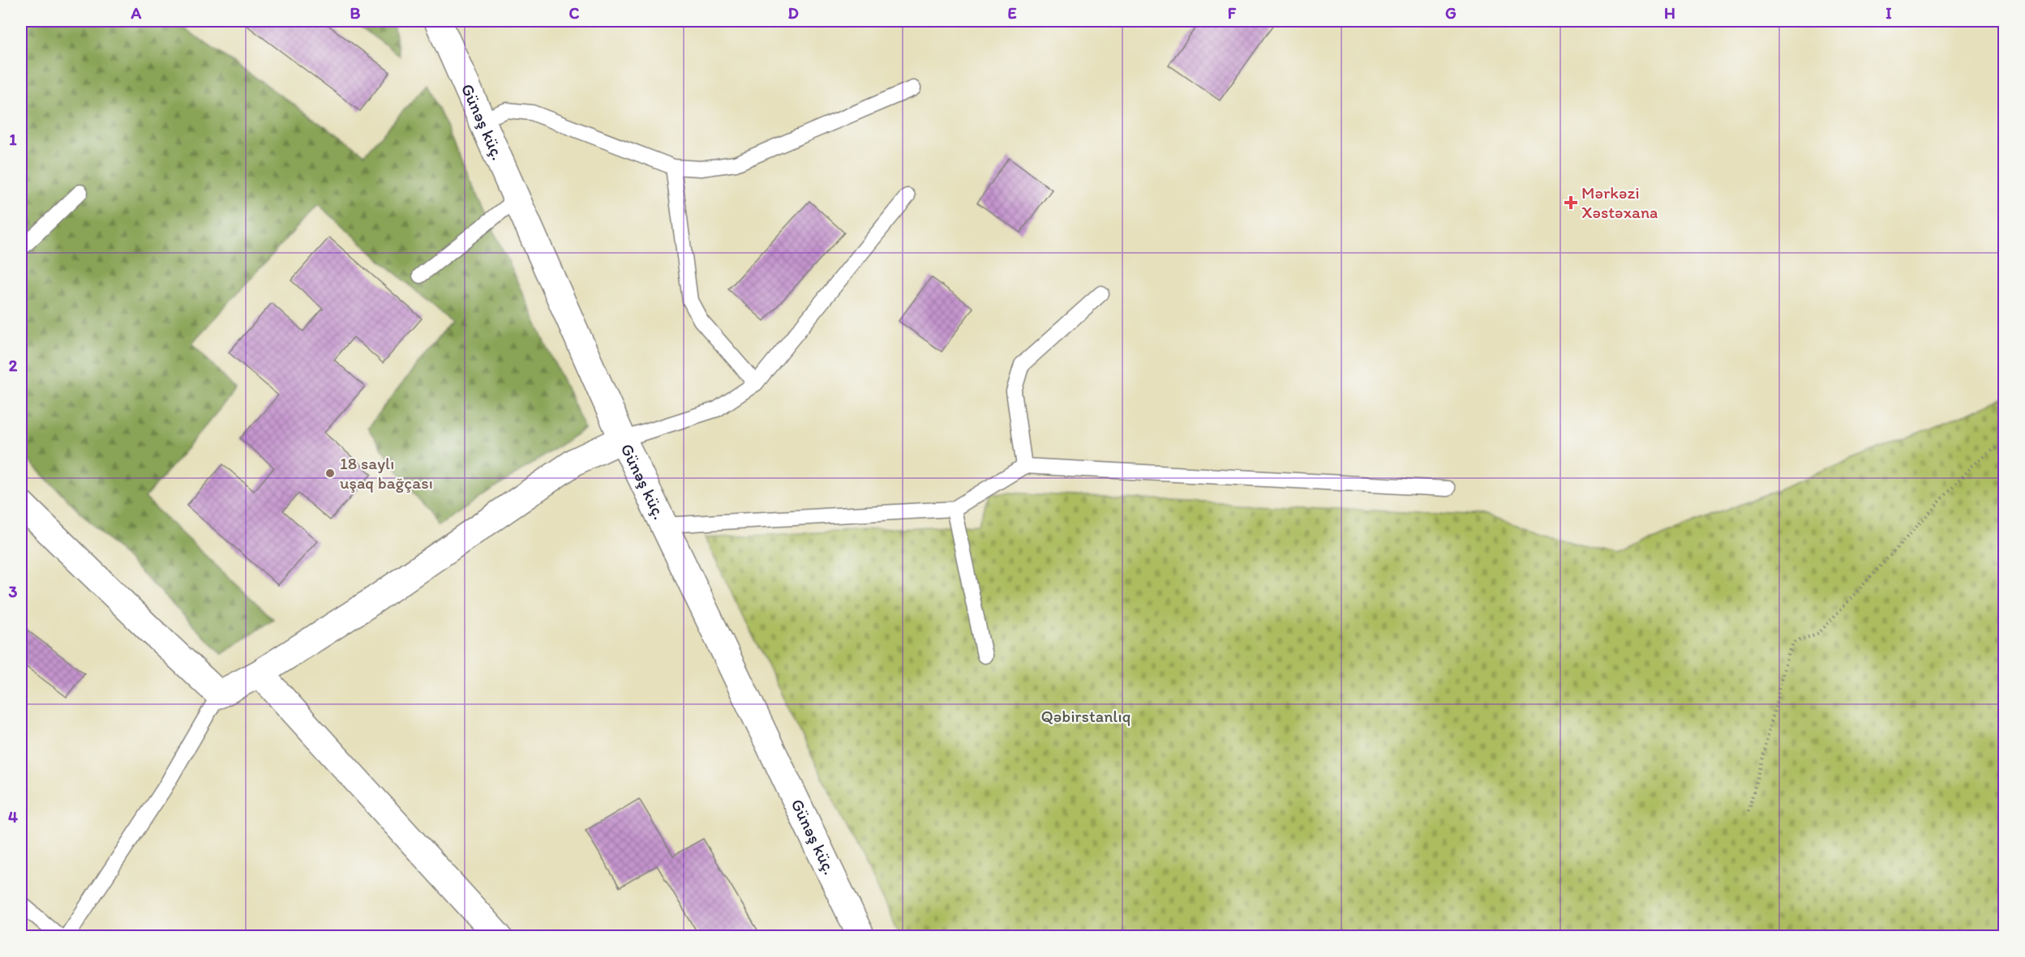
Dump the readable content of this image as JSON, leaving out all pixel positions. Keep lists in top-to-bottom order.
{
  "streets": {
    "street": ["Günəş küç."]
  },
  "parks": ["Qəbirstanlıq"],
  "places": {
    "health": ["Mərkəzi Xəstəxana"],
    "other": ["18 saylı uşaq bağçası"]
  },
  "grid": {
    "columns": [
      "A",
      "B",
      "C",
      "D",
      "E",
      "F",
      "G",
      "H",
      "I"
    ],
    "rows": [
      "1",
      "2",
      "3",
      "4"
    ]
  }
}
